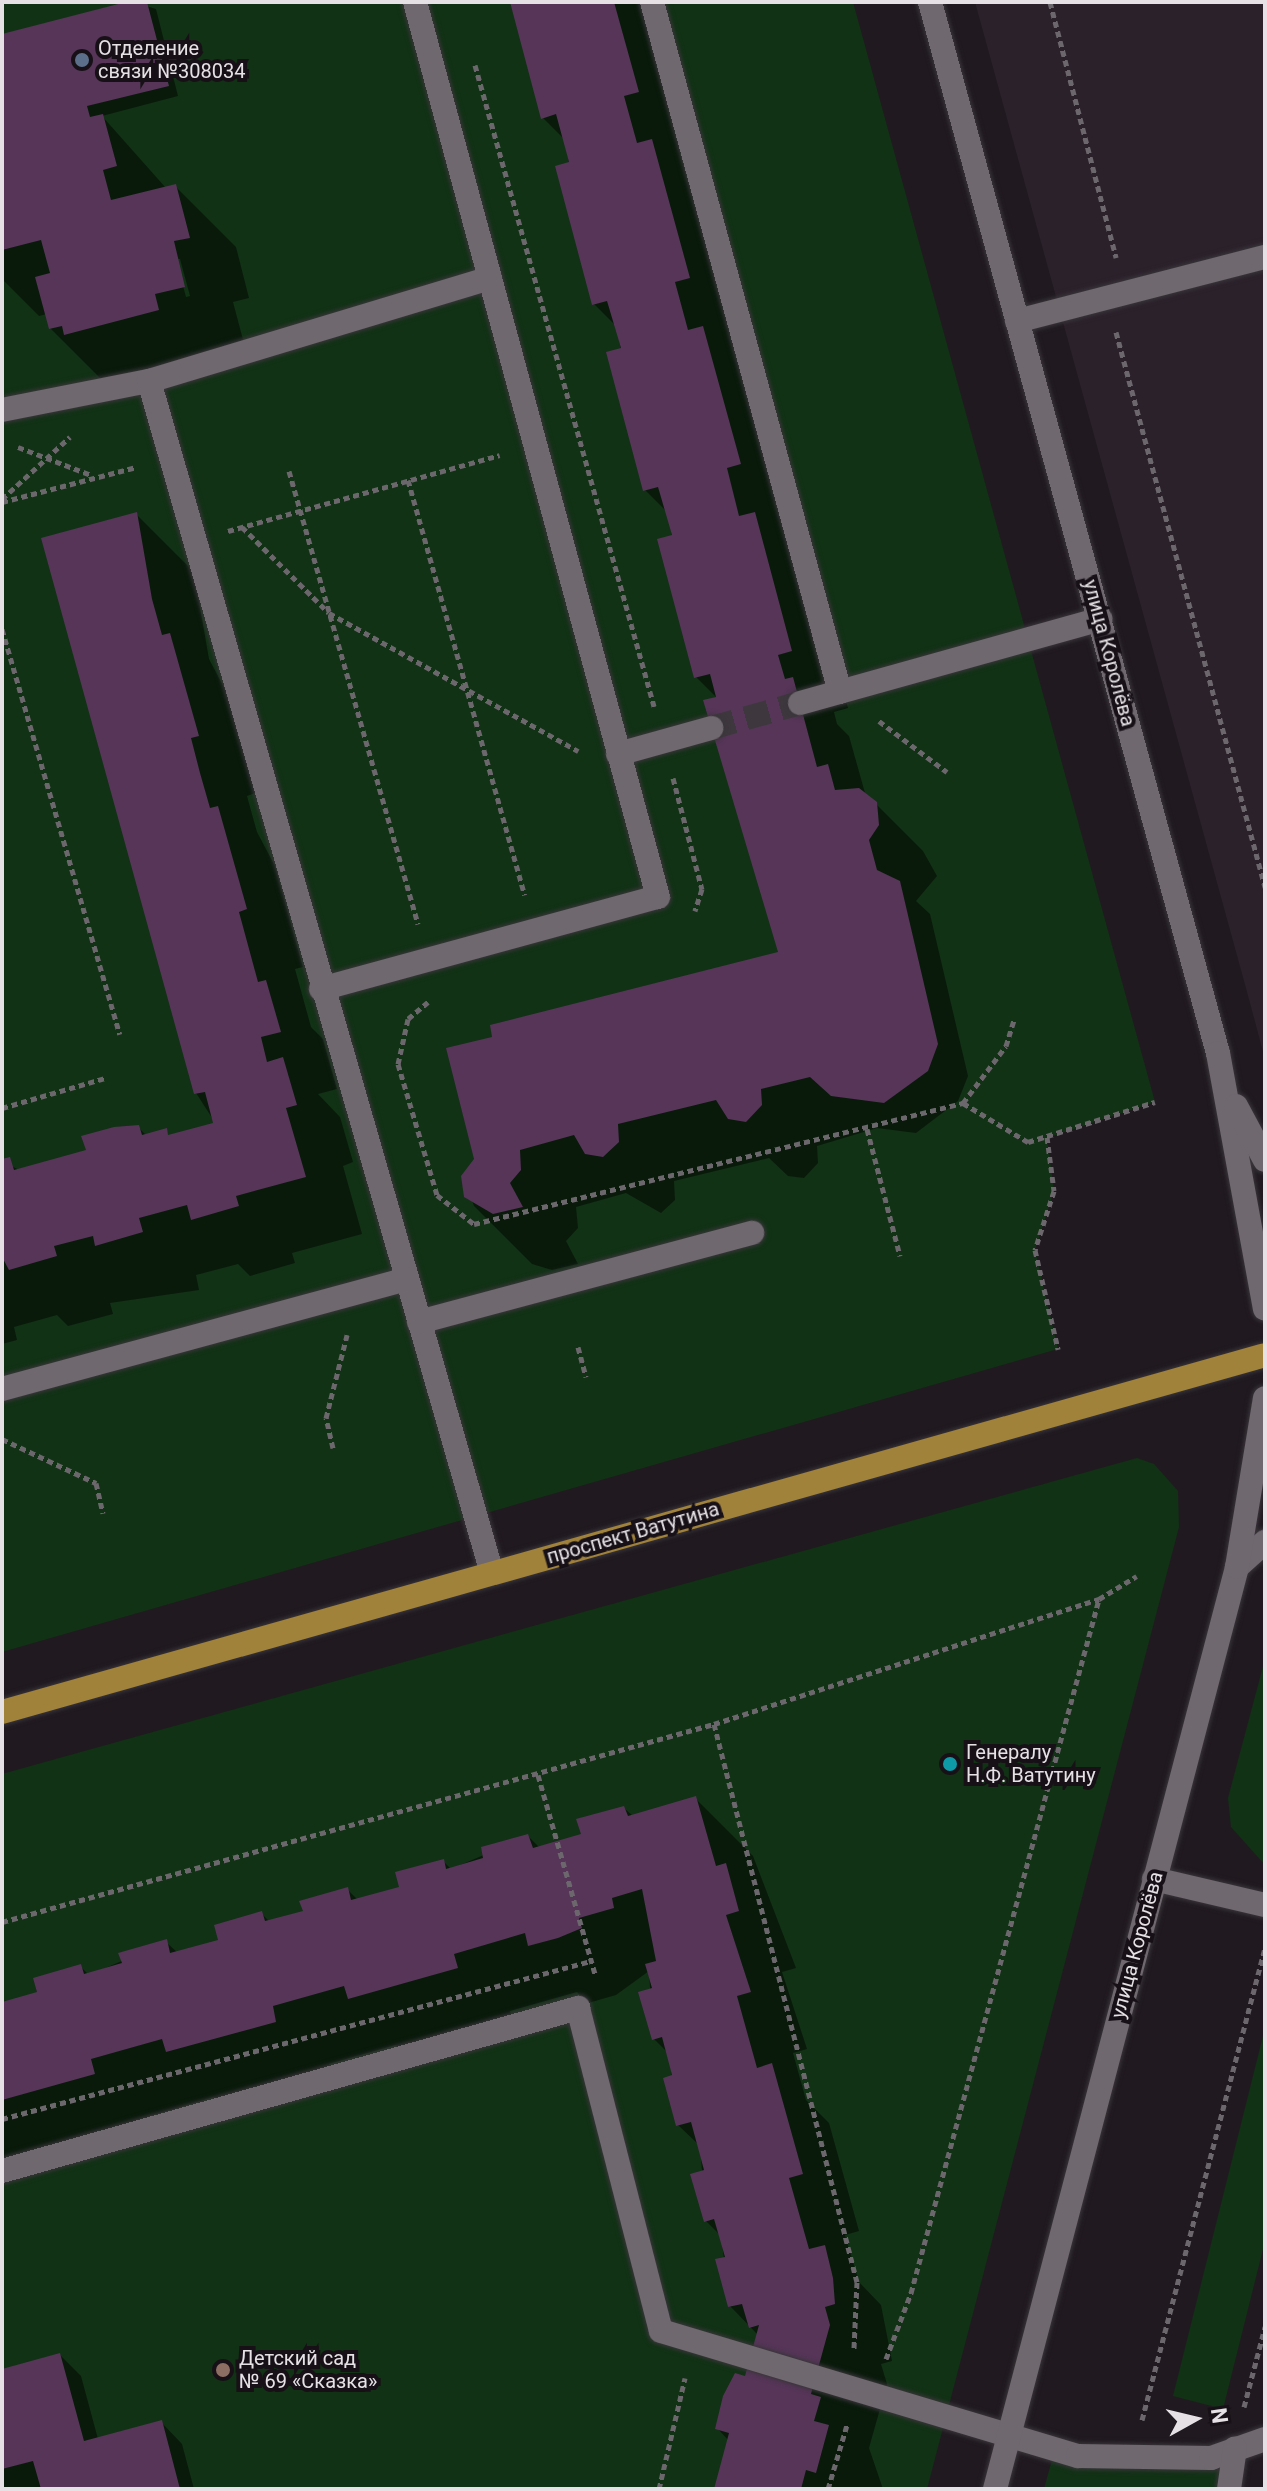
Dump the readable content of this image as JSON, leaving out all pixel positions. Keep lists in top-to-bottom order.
{
  "streets": {
    "main road": ["проспект Ватутина"],
    "street": ["улица Королёва"]
  },
  "places": ["Отделение связи №308034", "Генералу Н.Ф. Ватутину", "Детский сад № 69 «Сказка»"],
  "north": "right"
}
